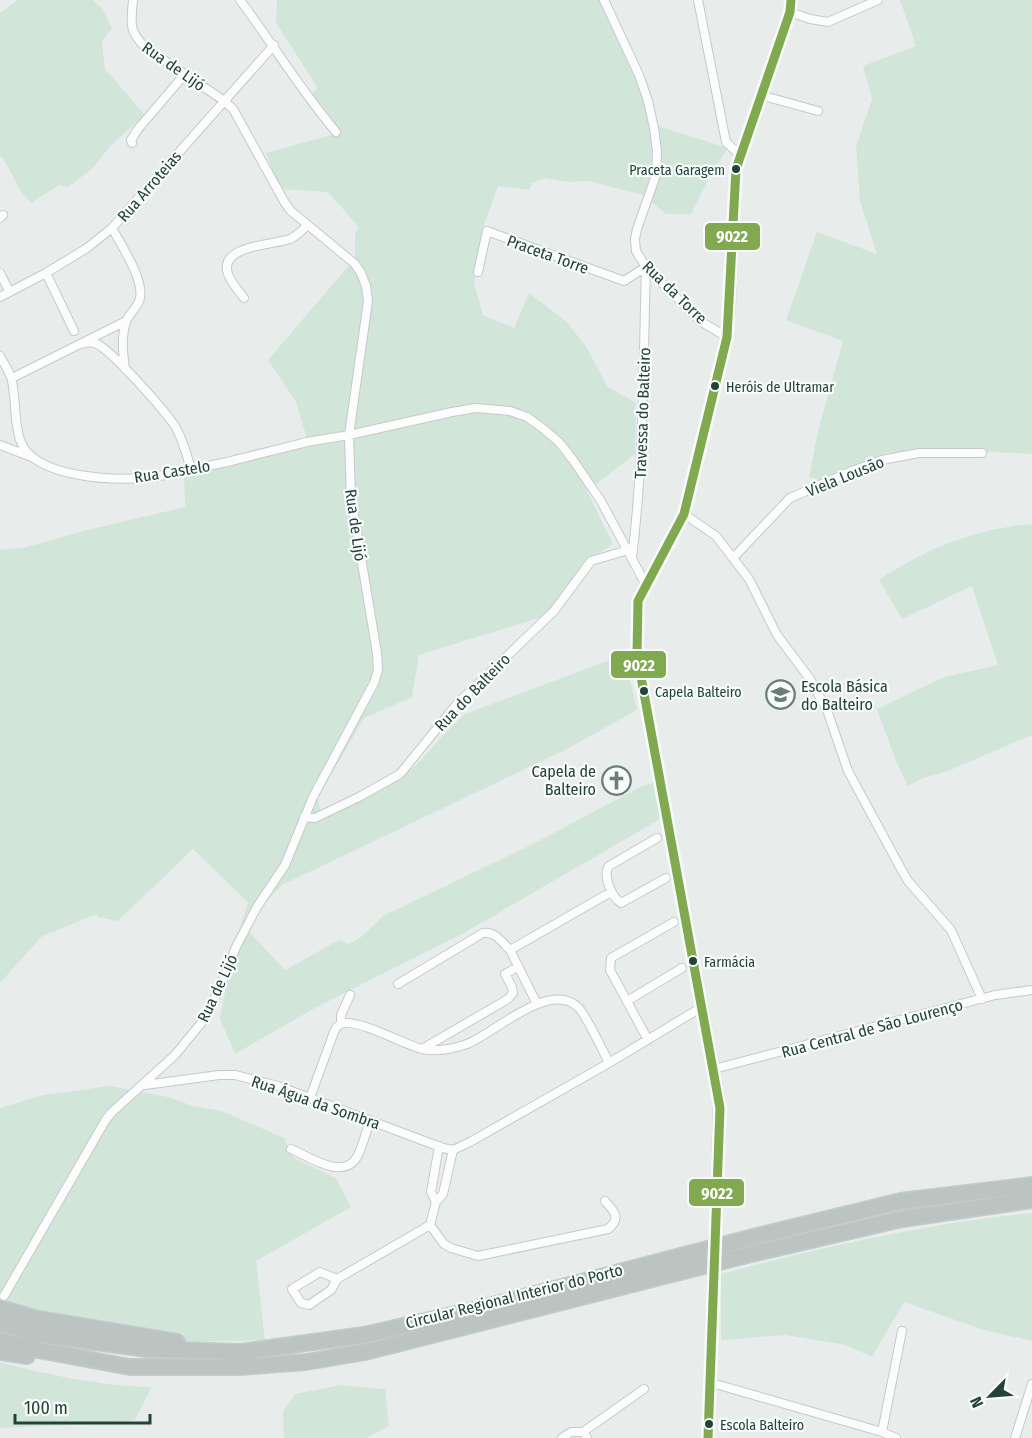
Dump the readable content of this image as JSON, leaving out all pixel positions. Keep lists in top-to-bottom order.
{
  "streets": {
    "highway": ["Circular Regional Interior do Porto"],
    "street": [
      "Rua de Lijó",
      "Rua Arroteias",
      "Praceta Torre",
      "Rua da Torre",
      "Travessa do Balteiro",
      "Rua Castelo",
      "Viela Lousão",
      "Rua do Balteiro",
      "Rua Central de São Lourenço",
      "Rua Água da Sombra"
    ]
  },
  "crossings": [
    ["Rua de Lijó", "Rua Arroteias"],
    ["Rua de Lijó", "Rua Castelo"],
    ["Rua de Lijó", "Rua do Balteiro"],
    ["Rua de Lijó", "Rua Água da Sombra"],
    ["Praceta Torre", "Rua da Torre"],
    ["Praceta Torre", "Travessa do Balteiro"],
    ["Rua da Torre", "Travessa do Balteiro"],
    ["Travessa do Balteiro", "Rua Castelo"],
    ["Travessa do Balteiro", "Rua do Balteiro"],
    ["Rua Castelo", "Rua do Balteiro"]
  ],
  "places": {
    "other": [
      "Praceta Garagem",
      "Heróis de Ultramar",
      "Capela Balteiro",
      "Farmácia",
      "Escola Balteiro"
    ],
    "school or university": ["Escola Básica do Balteiro"],
    "church": ["Capela de Balteiro"]
  },
  "lines": ["transit line 9022"],
  "scale_bar": "100 m",
  "north": "bottom left"
}
